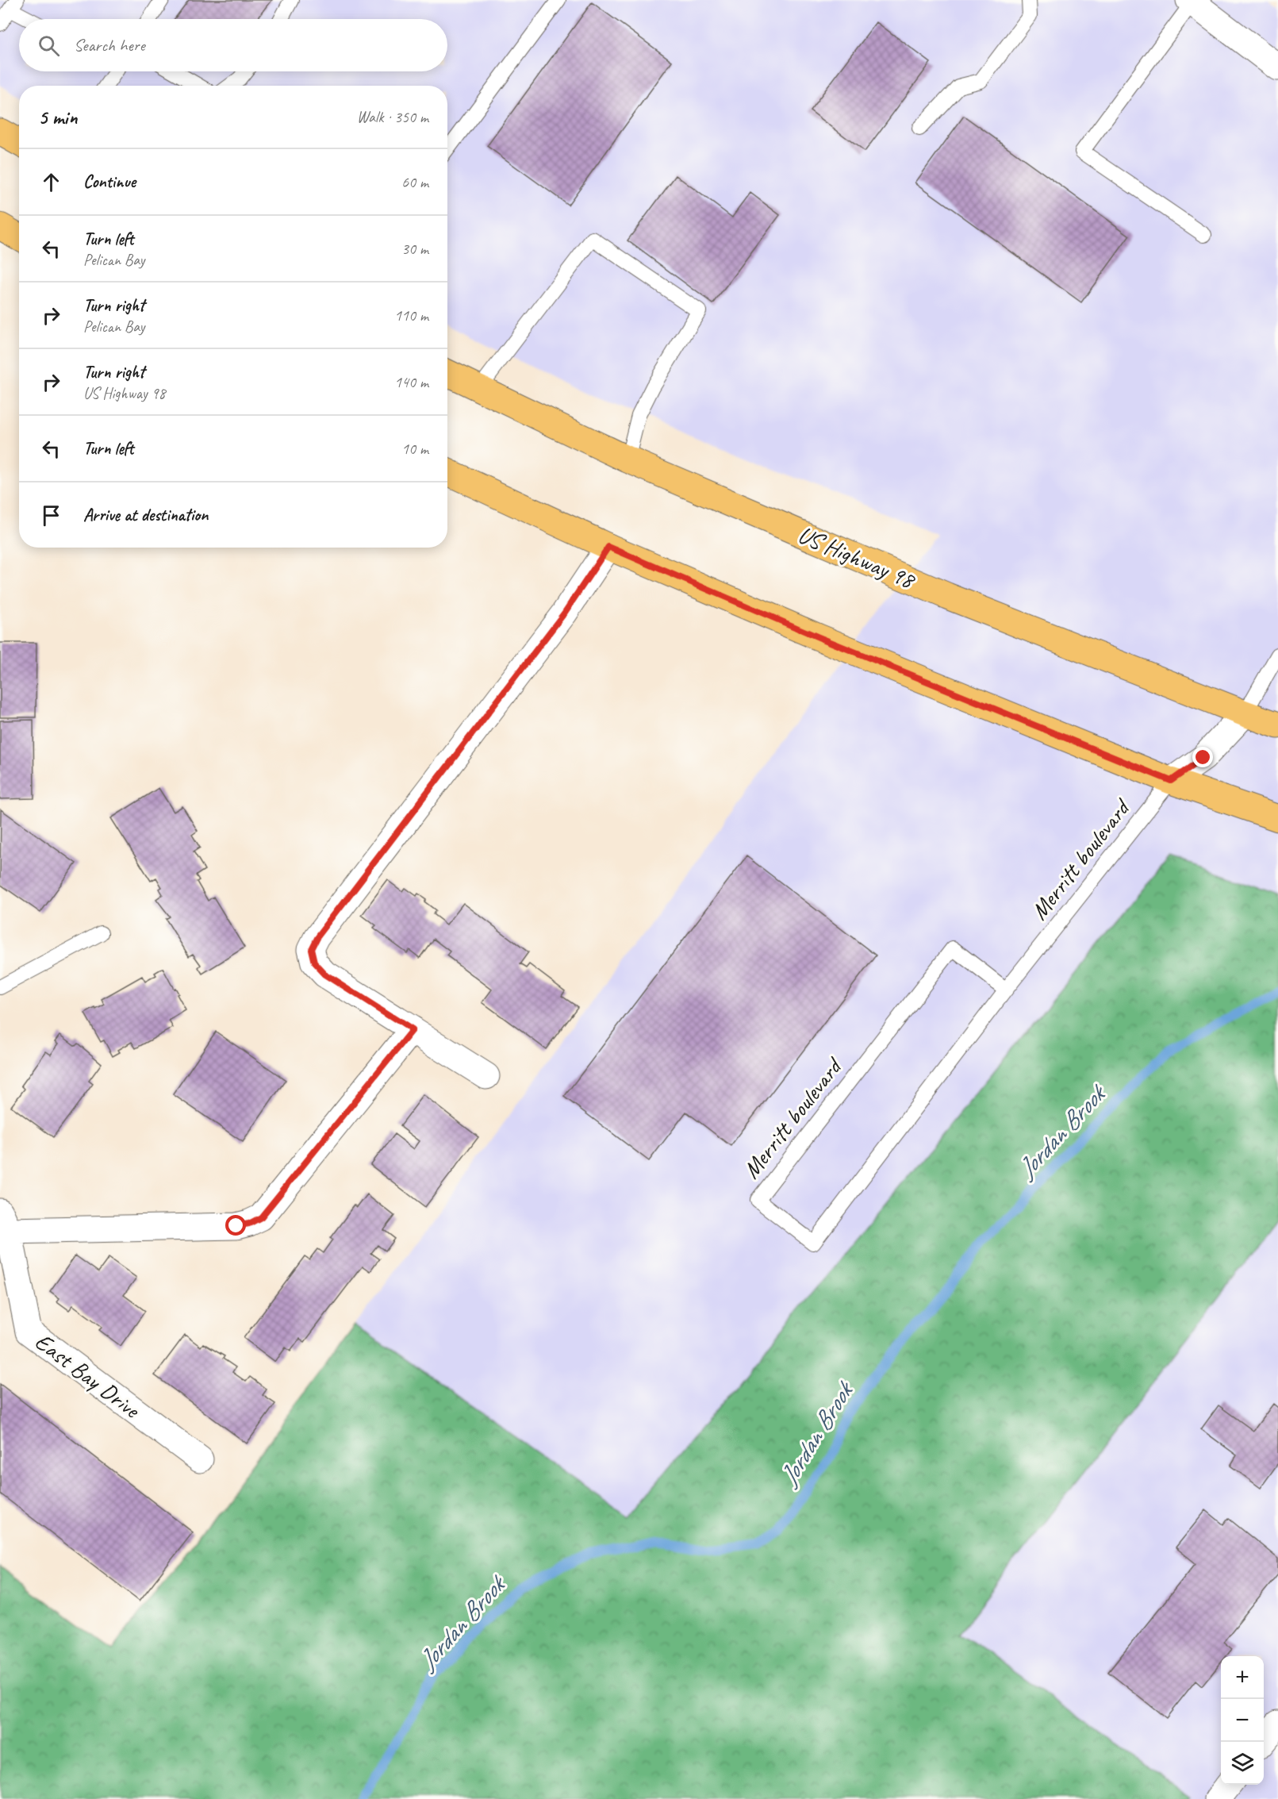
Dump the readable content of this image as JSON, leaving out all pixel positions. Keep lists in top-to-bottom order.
{
  "streets": {
    "main road": ["US Highway 98"],
    "street": ["East Bay Drive"],
    "lane": ["Merritt boulevard"]
  },
  "water": ["Jordan Brook"],
  "page": {
    "search": "Search here",
    "heading": ["5 min", "Walk · 350 m"],
    "list": [
      ["Continue", "60 m"],
      ["Turn left", "Pelican Bay", "30 m"],
      ["Turn right", "Pelican Bay", "110 m"],
      ["Turn right", "US Highway 98", "140 m"],
      ["Turn left", "10 m"],
      "Arrive at destination"
    ],
    "map_buttons": ["+", "−"]
  }
}
